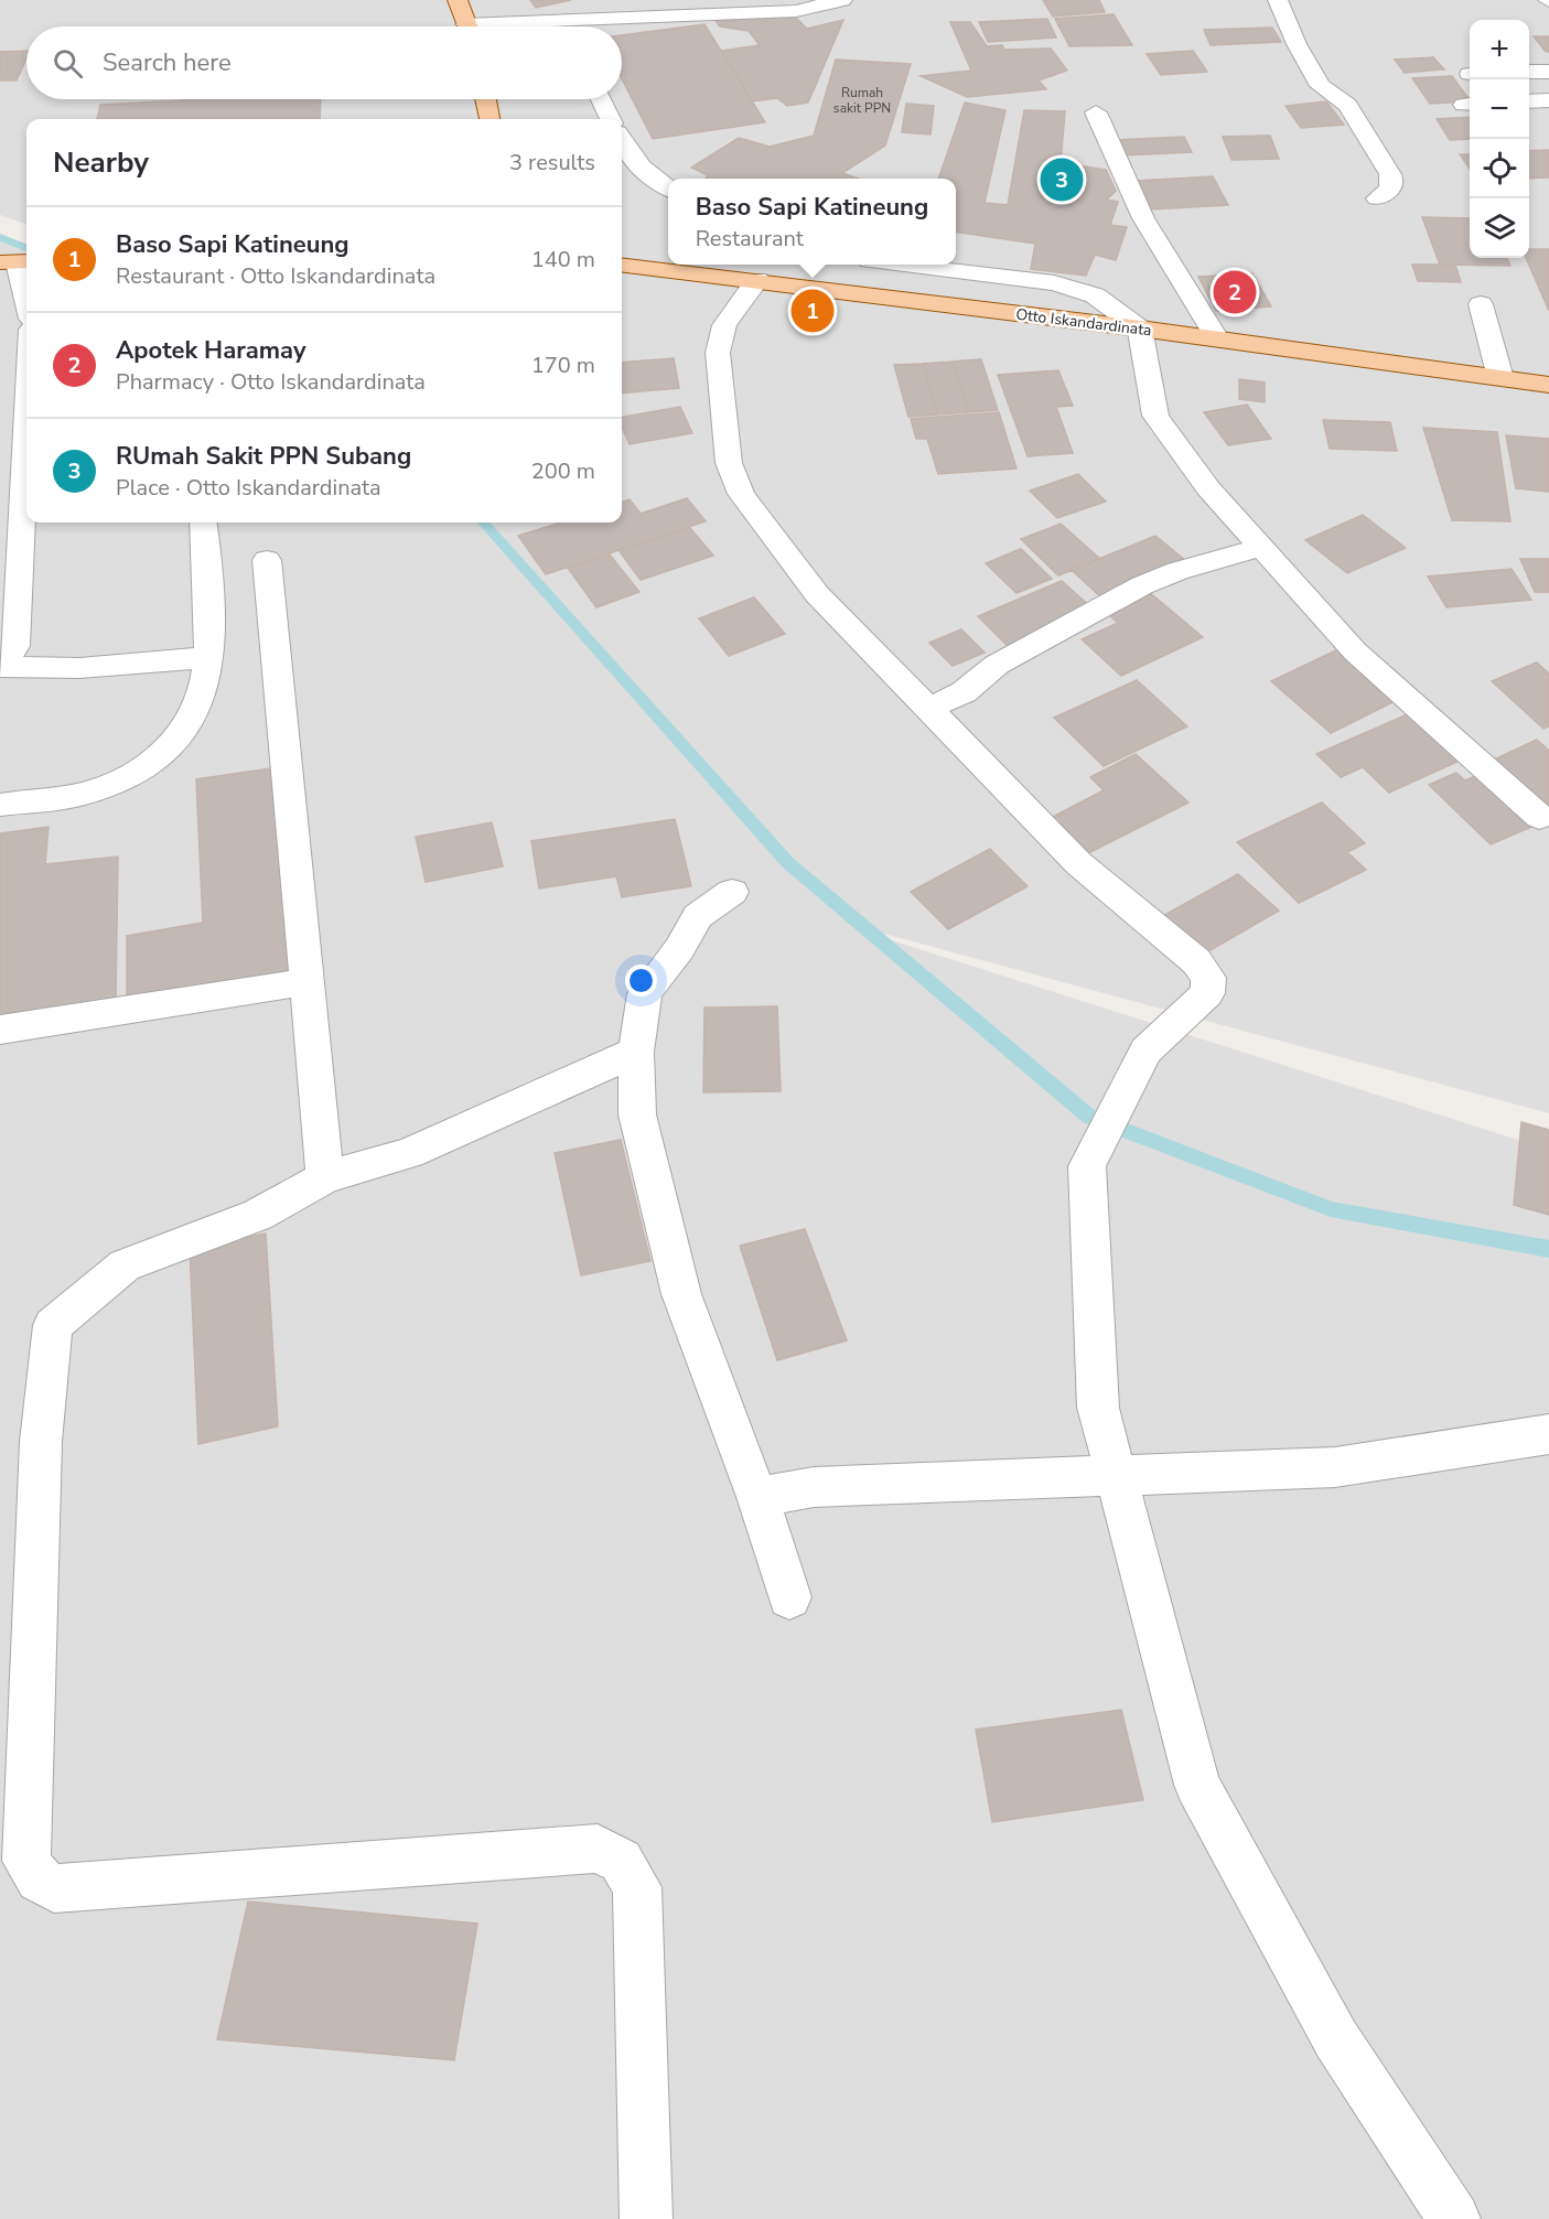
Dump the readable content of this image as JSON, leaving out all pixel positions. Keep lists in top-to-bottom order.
{
  "streets": {
    "main road": ["Otto Iskandardinata"]
  },
  "house_numbers": ["Rumah sakit PPN"],
  "page": {
    "map_buttons": ["+", "−"],
    "search": "Search here",
    "heading": ["Nearby", "3 results"],
    "pins": ["3", "2", "1"],
    "popup": ["Baso Sapi Katineung", "Restaurant"],
    "list": [
      {
        "mark": "1",
        "name": "Baso Sapi Katineung",
        "note": "Restaurant · Otto Iskandardinata",
        "value": "140 m"
      },
      {
        "mark": "2",
        "name": "Apotek Haramay",
        "note": "Pharmacy · Otto Iskandardinata",
        "value": "170 m"
      },
      {
        "mark": "3",
        "name": "RUmah Sakit PPN Subang",
        "note": "Place · Otto Iskandardinata",
        "value": "200 m"
      }
    ]
  }
}
